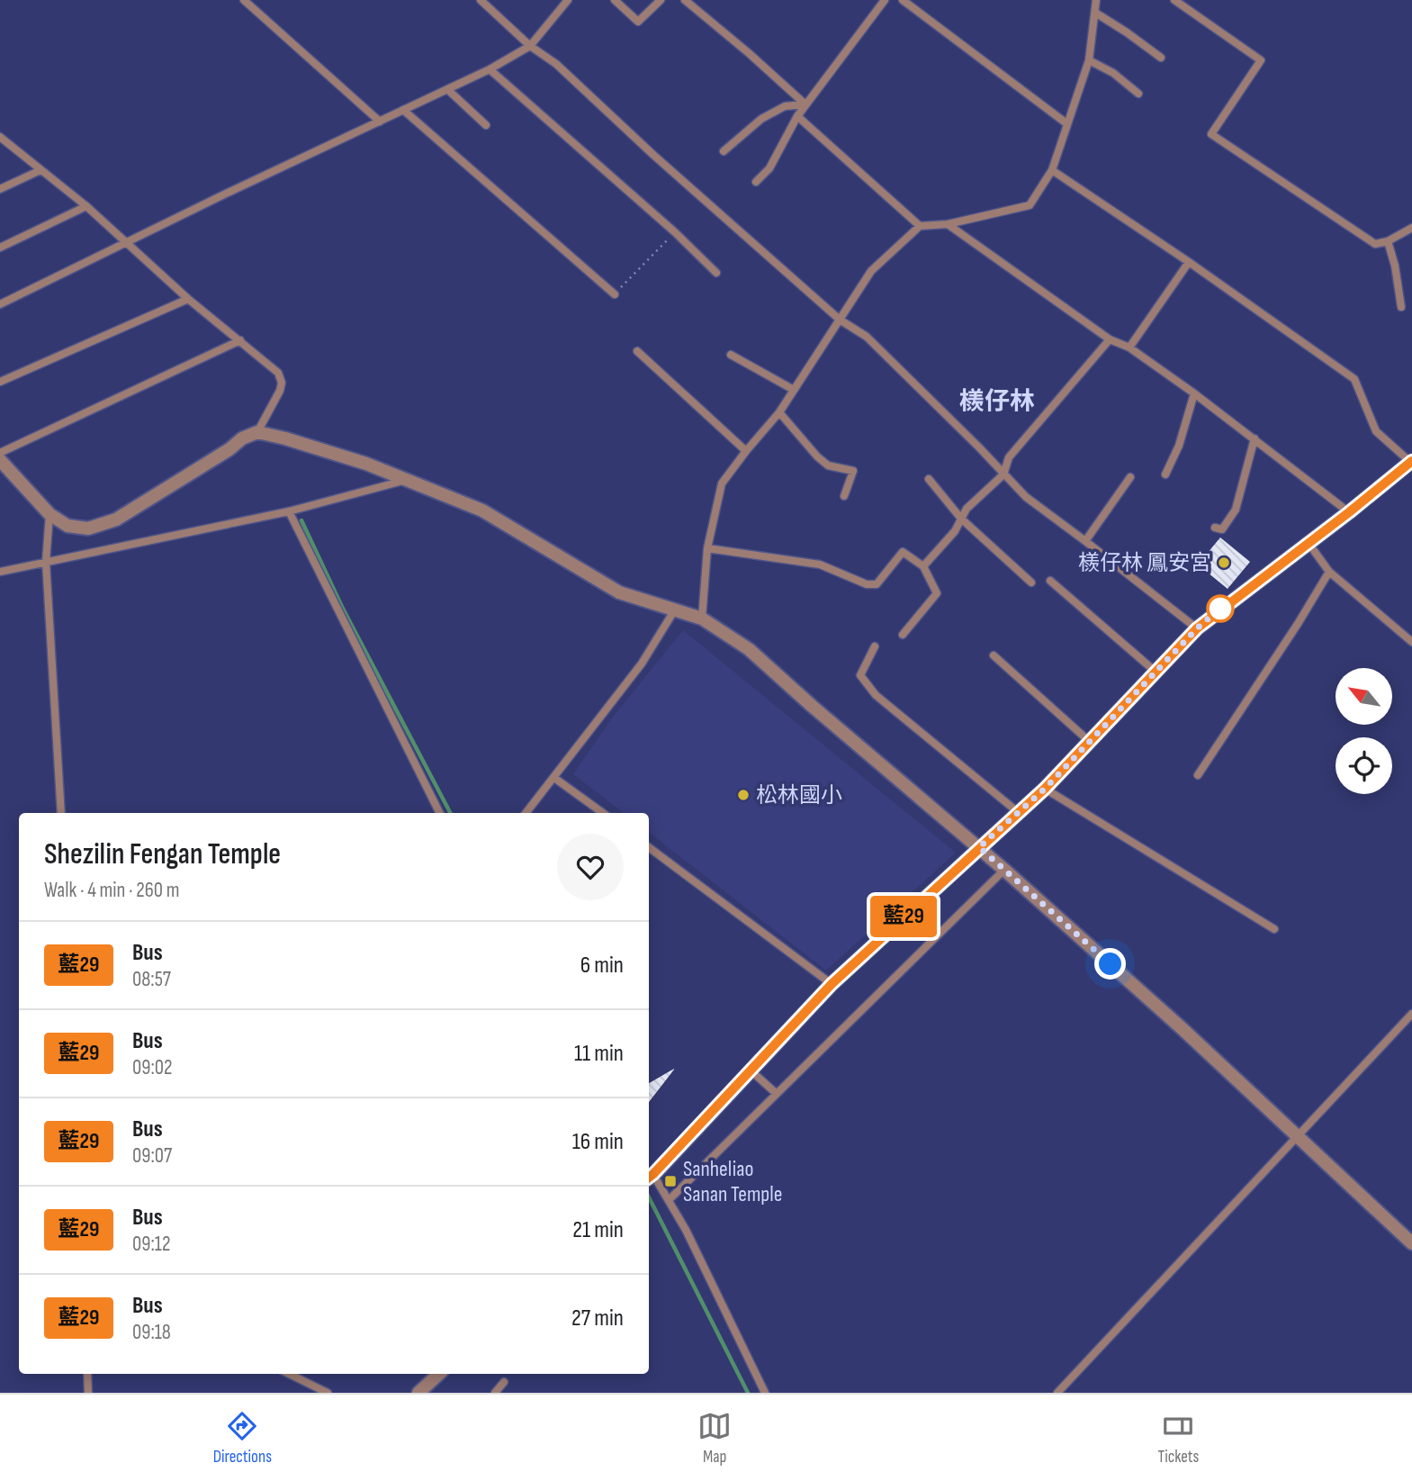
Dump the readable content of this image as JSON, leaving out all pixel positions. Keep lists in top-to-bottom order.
{
  "districts": ["檨仔林"],
  "places": {
    "other": ["檨仔林 鳳安宮", "松林國小"],
    "transit": ["Sanheliao Sanan Temple"]
  },
  "lines": ["bus line 藍29"],
  "north": "top left",
  "page": {
    "on_map": "藍29",
    "heading": ["Shezilin Fengan Temple", "Walk · 4 min · 260 m"],
    "list": [
      {
        "mark": "藍29",
        "name": "Bus",
        "note": "08:57",
        "value": "6 min"
      },
      {
        "mark": "藍29",
        "name": "Bus",
        "note": "09:02",
        "value": "11 min"
      },
      {
        "mark": "藍29",
        "name": "Bus",
        "note": "09:07",
        "value": "16 min"
      },
      {
        "mark": "藍29",
        "name": "Bus",
        "note": "09:12",
        "value": "21 min"
      },
      {
        "mark": "藍29",
        "name": "Bus",
        "note": "09:18",
        "value": "27 min"
      }
    ],
    "tabs": ["Directions", "Map", "Tickets"]
  }
}
